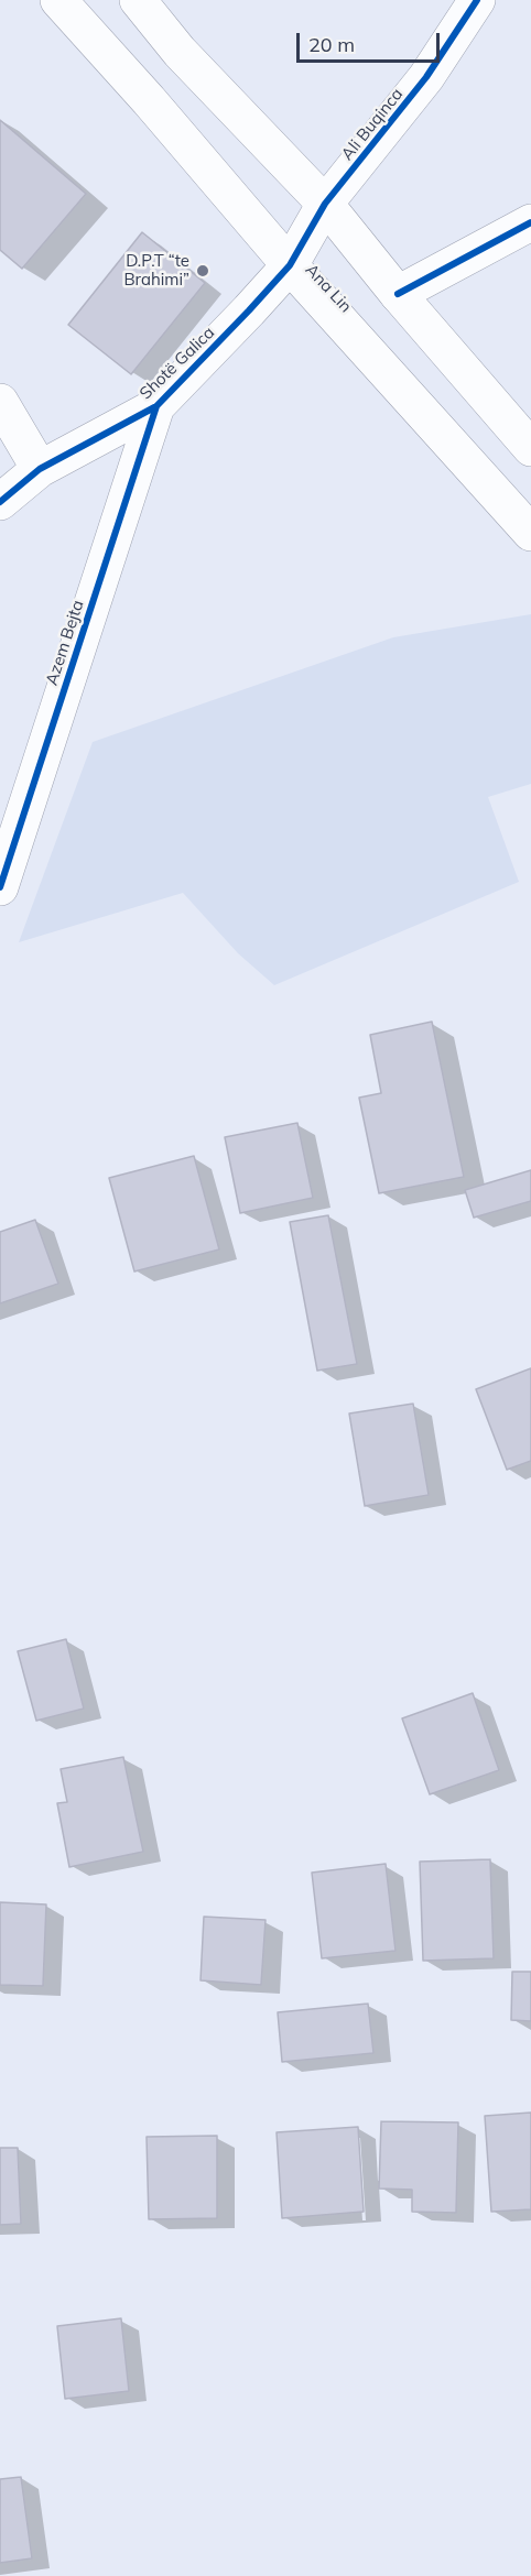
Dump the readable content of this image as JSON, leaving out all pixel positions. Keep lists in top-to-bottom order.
{
  "streets": {
    "street": [
      "Ali Buqinca",
      "Ana Lin",
      "Shotë Galica",
      "Azem Bejta"
    ]
  },
  "crossings": [
    ["Ali Buqinca", "Ana Lin"],
    ["Ali Buqinca", "Shotë Galica"],
    ["Ana Lin", "Shotë Galica"],
    ["Shotë Galica", "Azem Bejta"]
  ],
  "places": ["D.P.T “te Brahimi”"],
  "scale_bar": "20 m"
}
